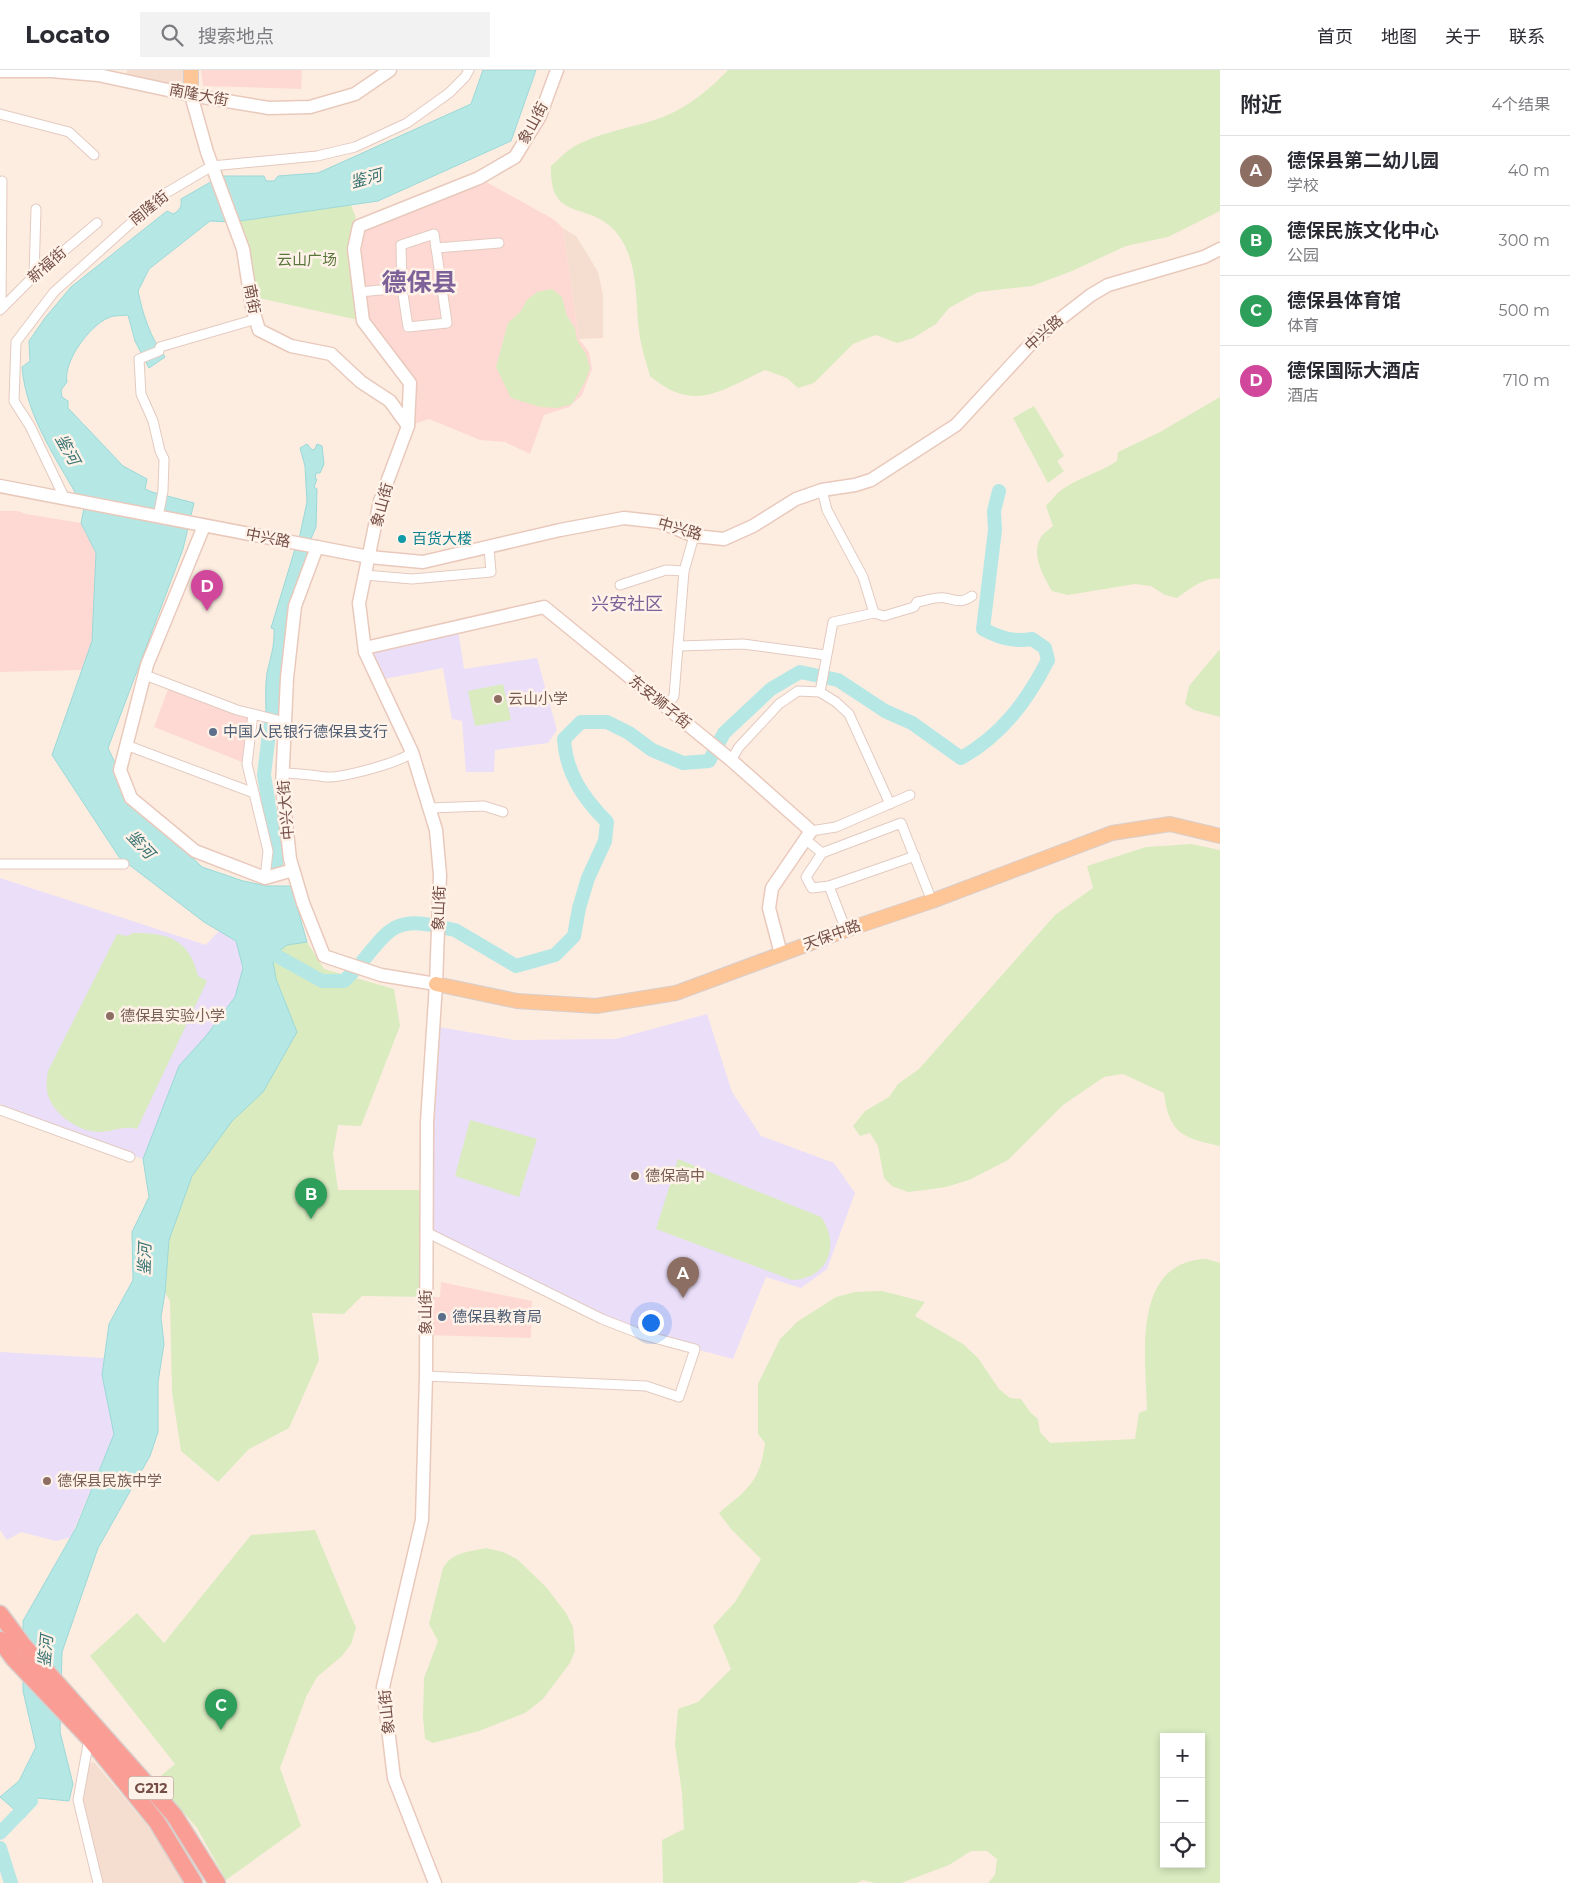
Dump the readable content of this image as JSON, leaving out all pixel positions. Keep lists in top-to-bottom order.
{
  "streets": {
    "highway": ["G212"],
    "main road": [
      "南隆大街",
      "象山街",
      "南街",
      "中兴路",
      "东安狮子街",
      "中兴大街",
      "天保中路"
    ],
    "street": ["南隆街", "新福街"]
  },
  "crossings": [
    ["南隆大街", "南街"],
    ["象山街", "南街"],
    ["象山街", "中兴路"],
    ["象山街", "东安狮子街"],
    ["象山街", "中兴大街"],
    ["象山街", "天保中路"],
    ["南隆街", "南街"],
    ["南隆街", "中兴路"],
    ["中兴路", "中兴大街"],
    ["中兴大街", "天保中路"]
  ],
  "districts": ["德保县", "兴安社区"],
  "water": ["鉴河"],
  "parks": ["云山广场"],
  "places": [
    "百货大楼",
    "云山小学",
    "中国人民银行德保县支行",
    "德保县实验小学",
    "德保高中",
    "德保县教育局",
    "德保县民族中学"
  ],
  "page": {
    "header": "Locato",
    "search": "搜索地点",
    "nav": [
      "首页",
      "地图",
      "关于",
      "联系"
    ],
    "heading": ["附近", "4个结果"],
    "list": [
      {
        "mark": "A",
        "name": "德保县第二幼儿园",
        "note": "学校",
        "value": "40 m"
      },
      {
        "mark": "B",
        "name": "德保民族文化中心",
        "note": "公园",
        "value": "300 m"
      },
      {
        "mark": "C",
        "name": "德保县体育馆",
        "note": "体育",
        "value": "500 m"
      },
      {
        "mark": "D",
        "name": "德保国际大酒店",
        "note": "酒店",
        "value": "710 m"
      }
    ],
    "pins": [
      "D",
      "B",
      "A",
      "C"
    ],
    "map_buttons": ["+", "−"]
  }
}
